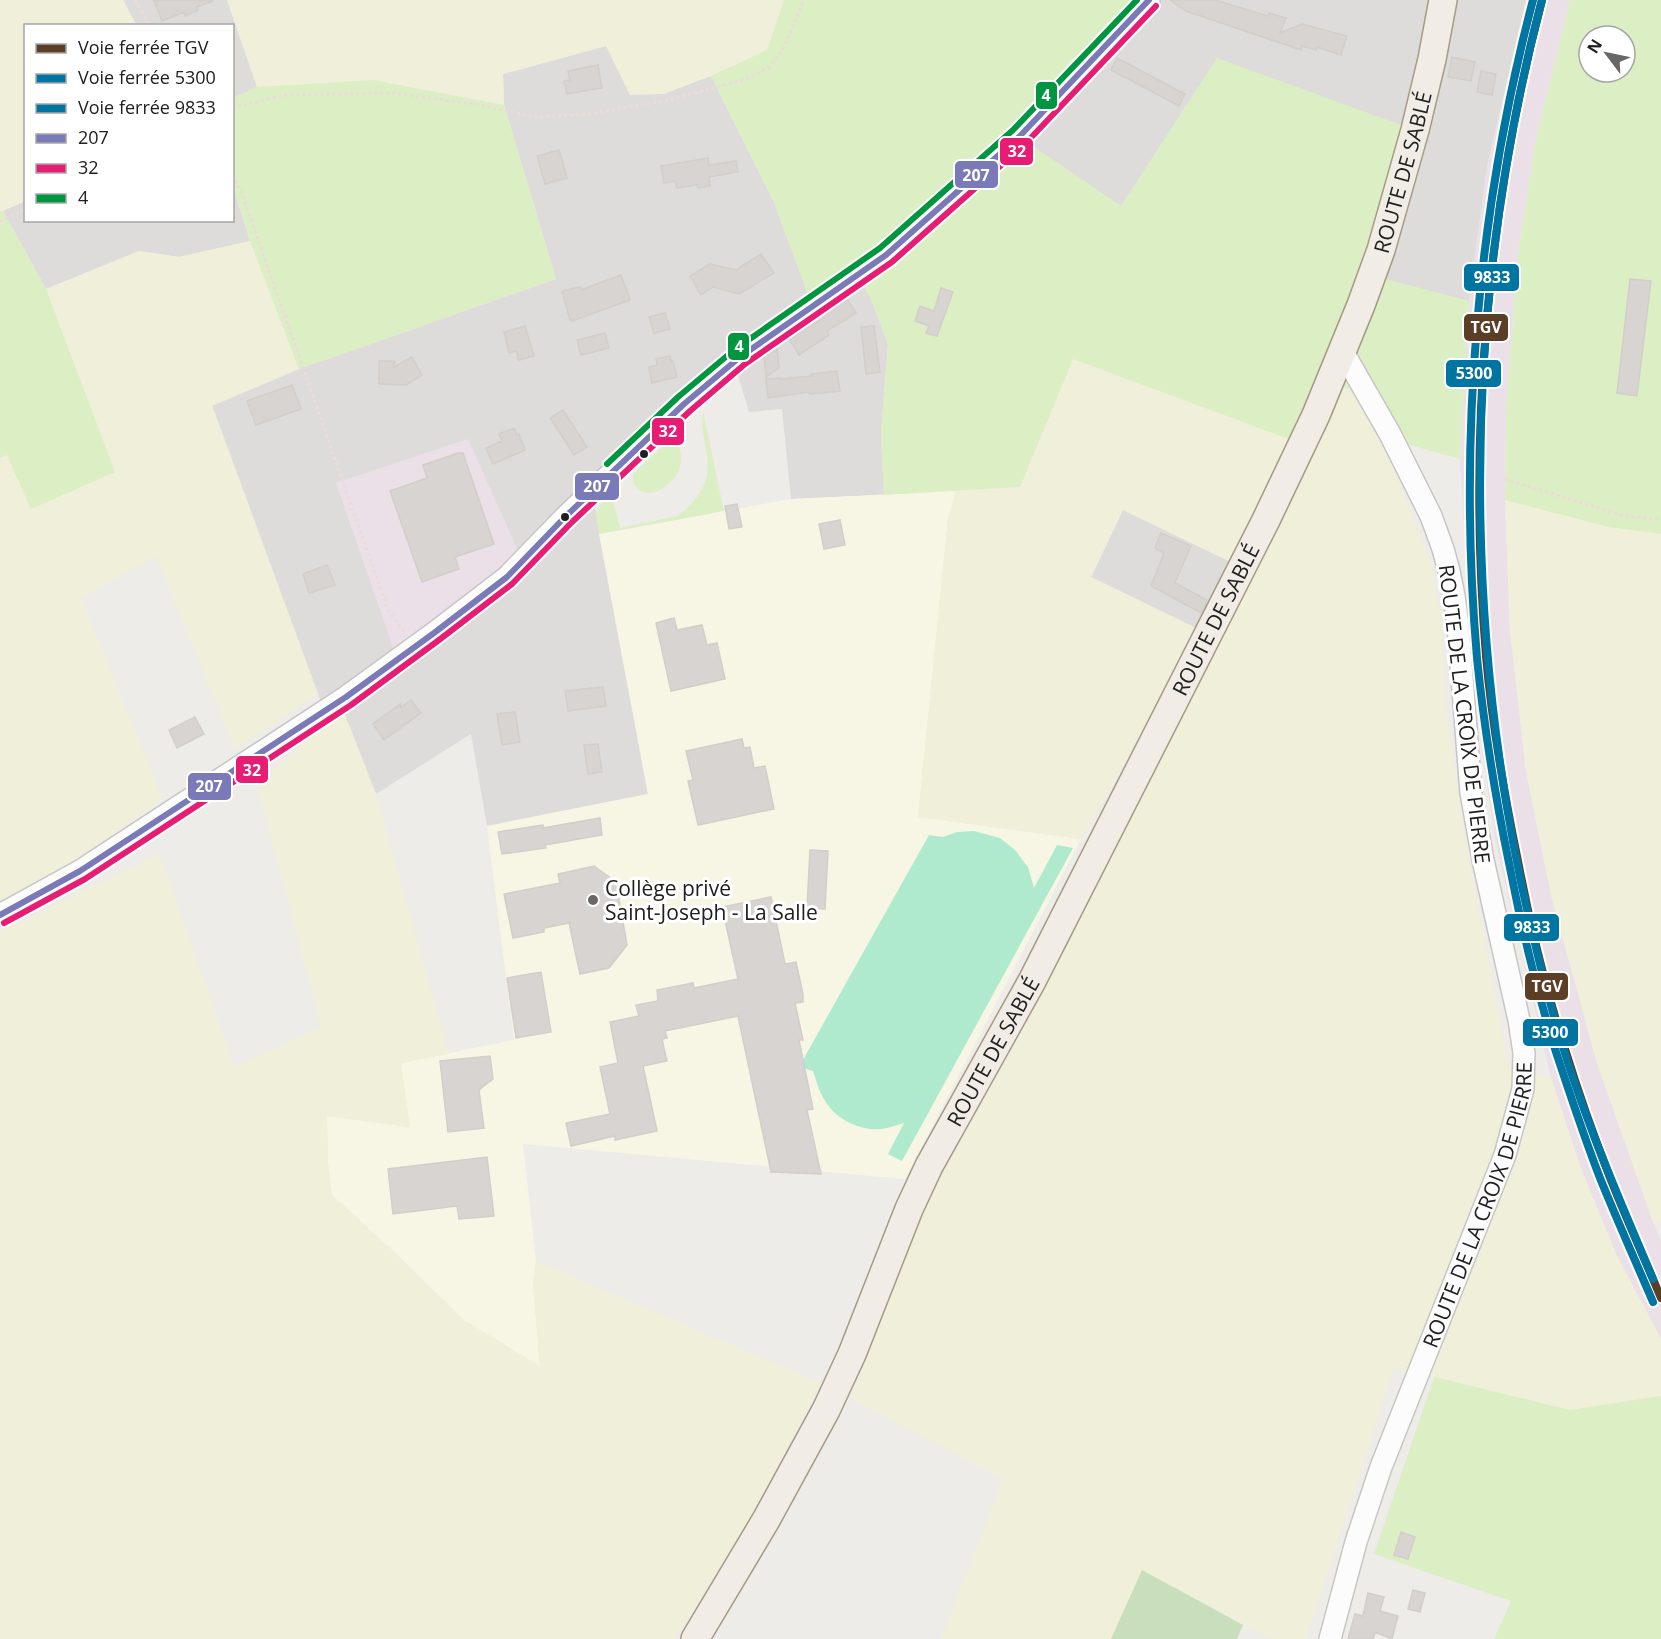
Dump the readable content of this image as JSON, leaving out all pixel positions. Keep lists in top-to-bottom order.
{
  "streets": {
    "main road": ["ROUTE DE SABLÉ"],
    "street": ["ROUTE DE LA CROIX DE PIERRE"]
  },
  "crossings": [
    ["ROUTE DE SABLÉ", "ROUTE DE LA CROIX DE PIERRE"]
  ],
  "places": ["Collège privé Saint-Joseph - La Salle"],
  "lines": [
    "rail line TGV",
    "rail line 5300",
    "rail line 9833",
    "transit line 207",
    "transit line 4",
    "transit line 32"
  ],
  "legend": [
    "Voie ferrée TGV",
    "Voie ferrée 5300",
    "Voie ferrée 9833",
    "207",
    "32",
    "4"
  ],
  "north": "top left"
}
